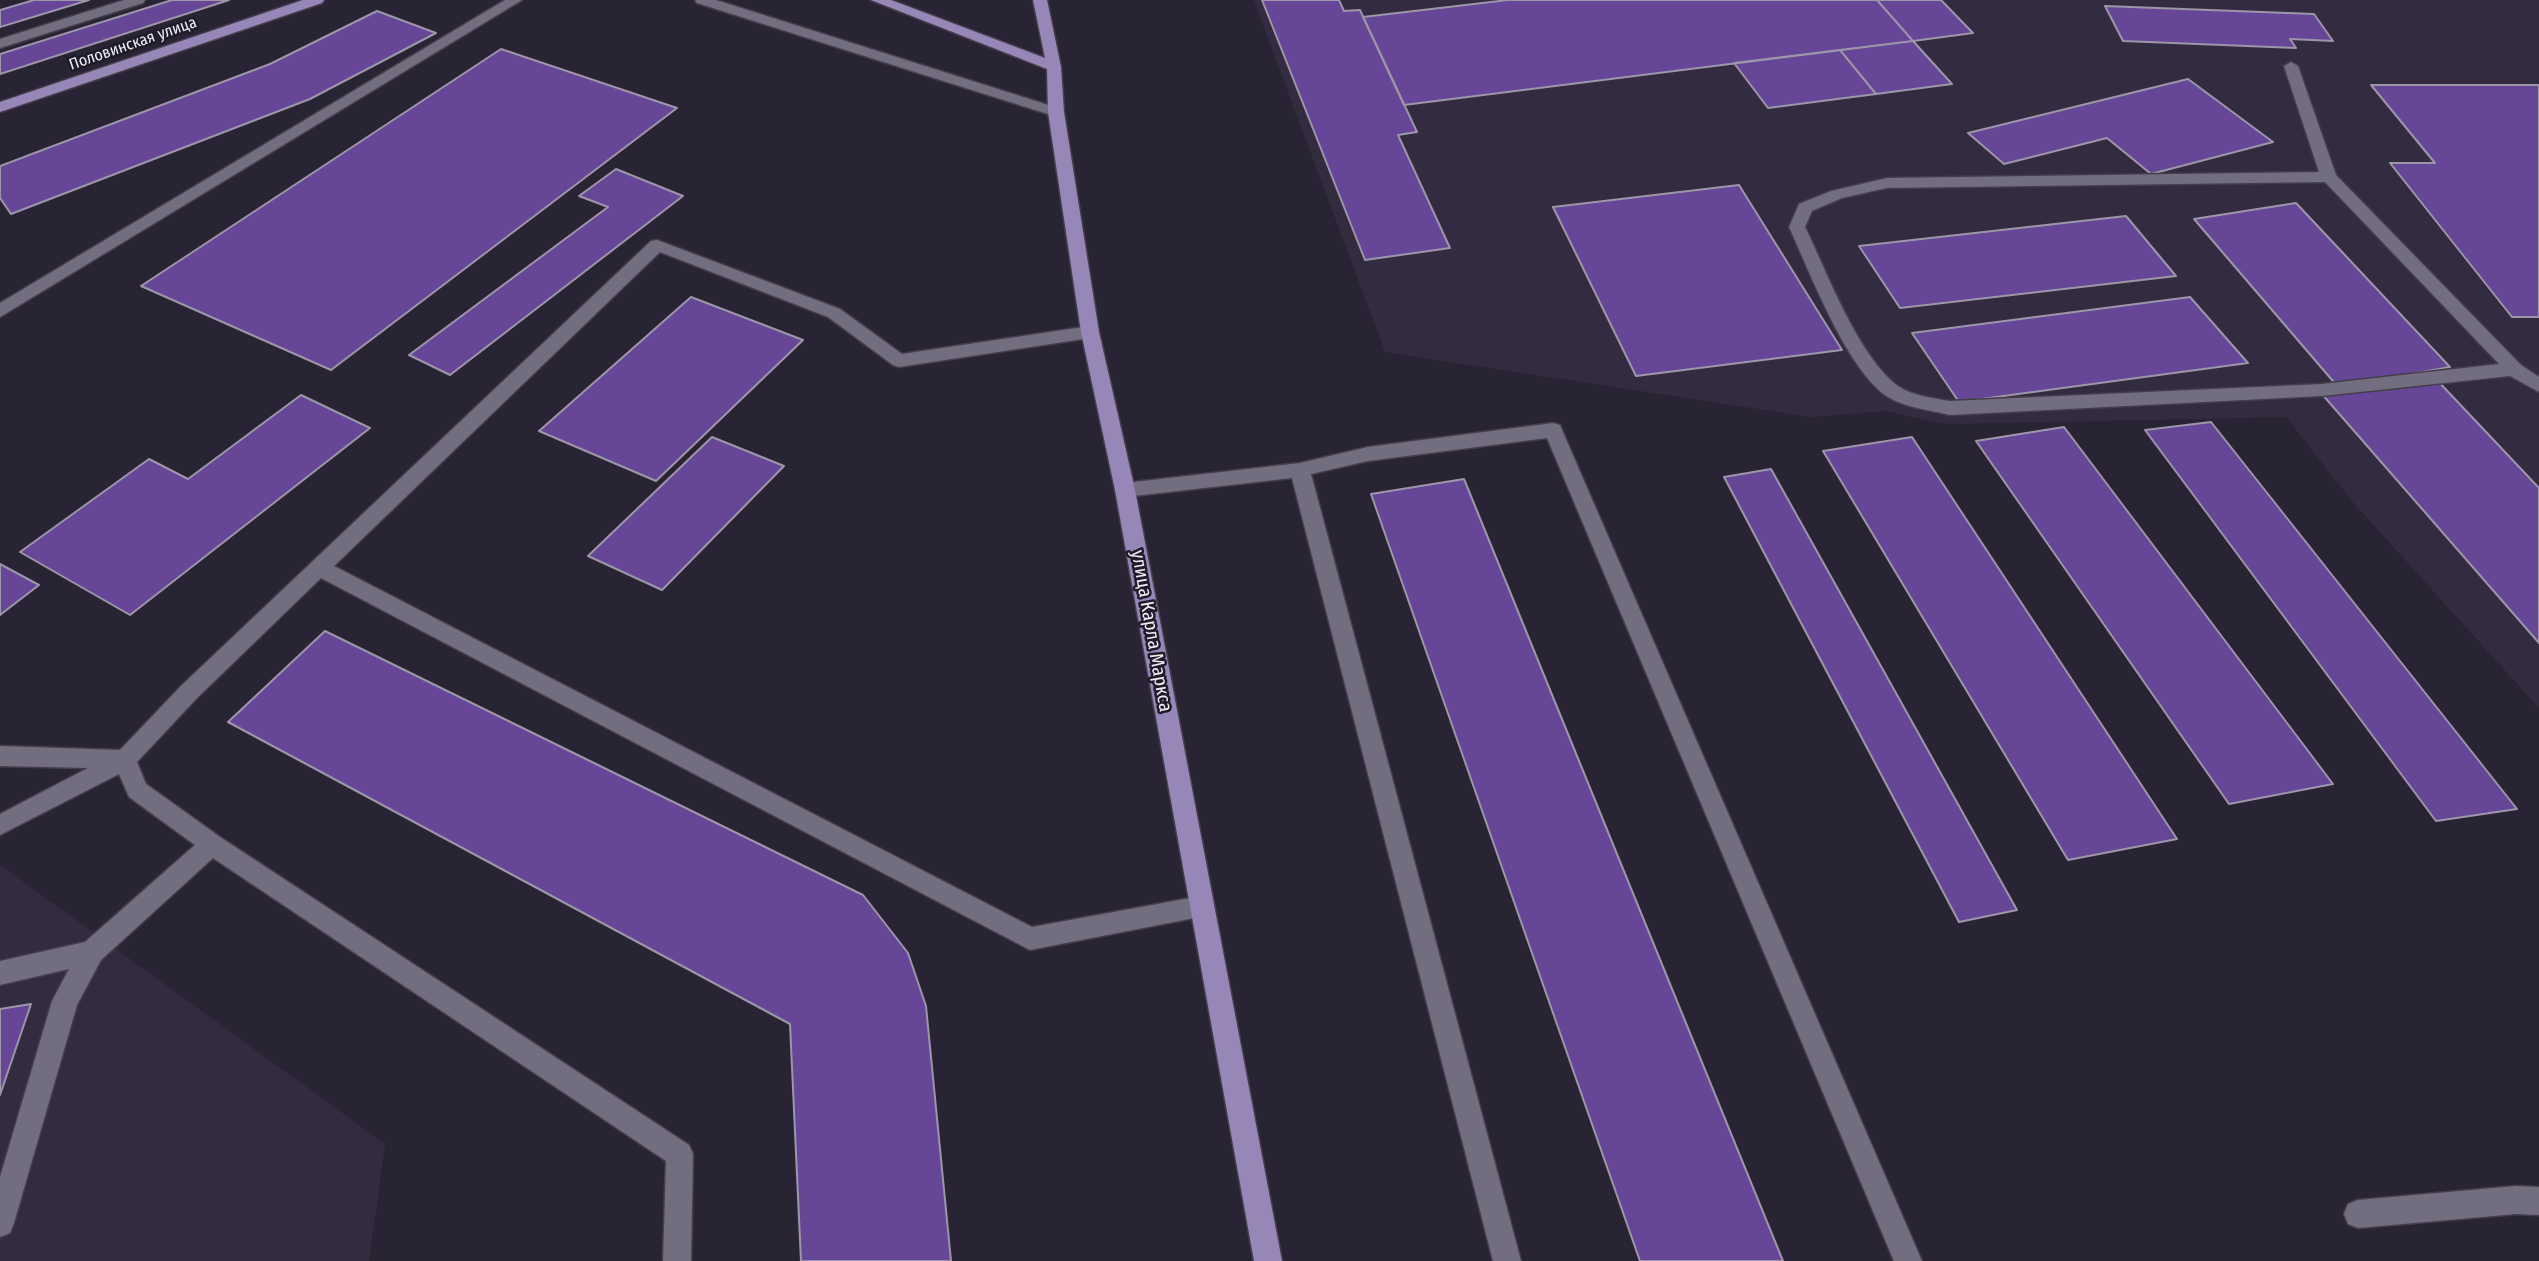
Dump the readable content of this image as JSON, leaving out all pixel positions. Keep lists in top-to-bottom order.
{
  "streets": {
    "main road": ["Половинская улица", "улица Карла Маркса"]
  }
}
